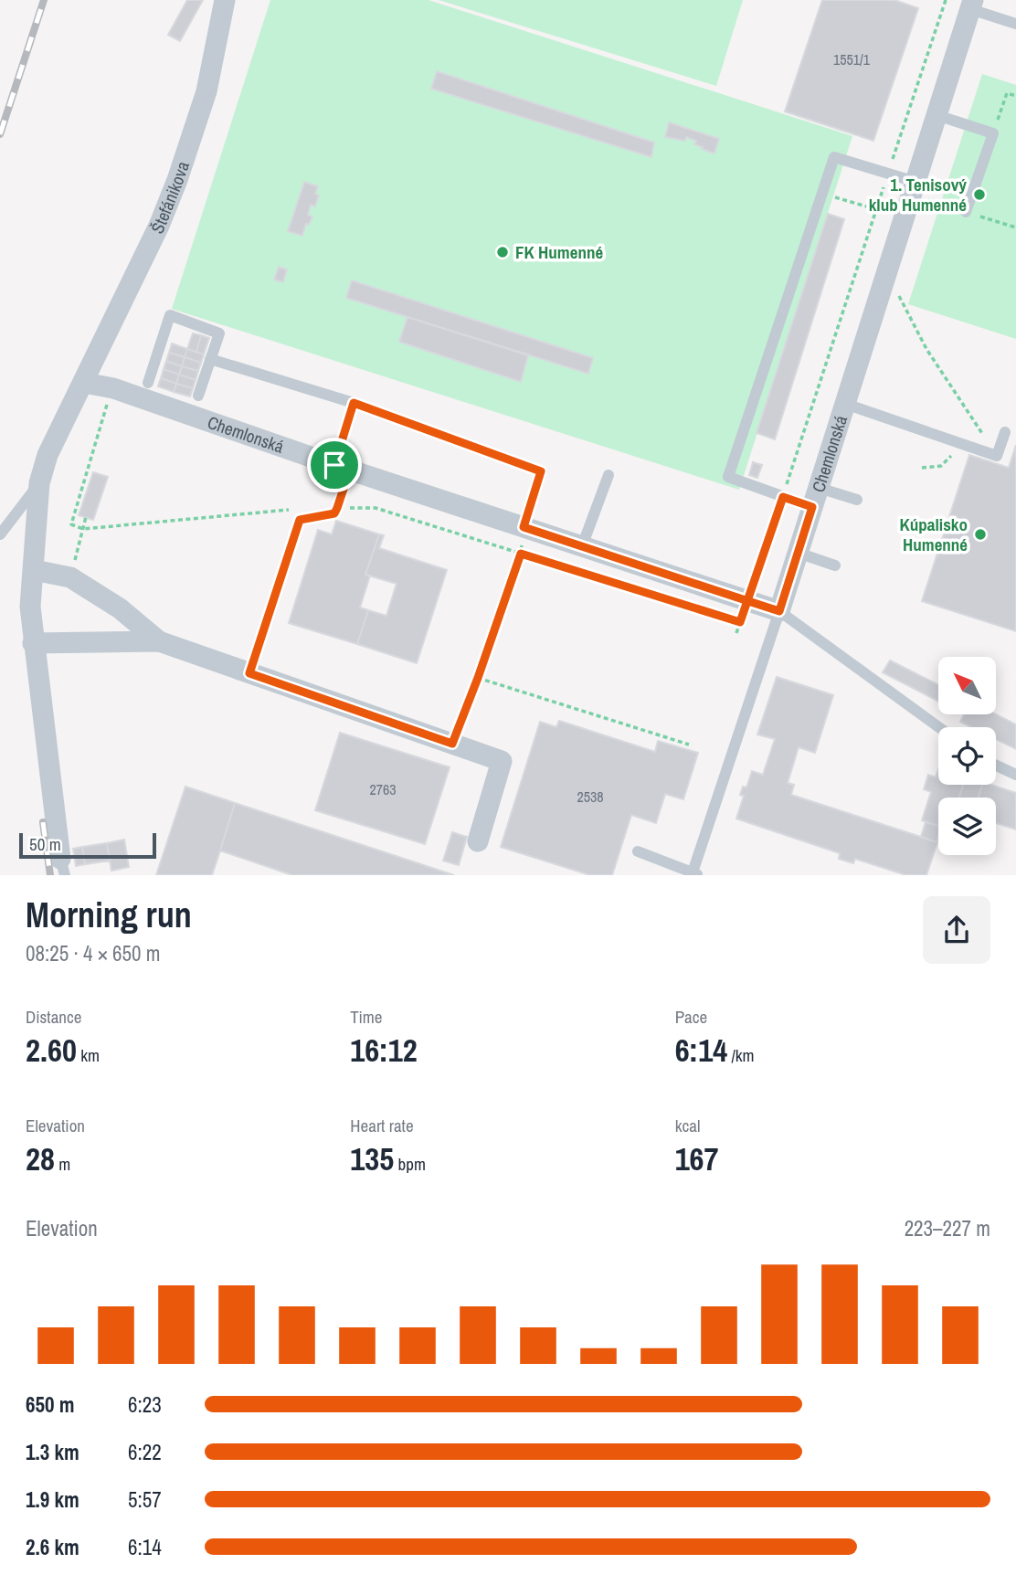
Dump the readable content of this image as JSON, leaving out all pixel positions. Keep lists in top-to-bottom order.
{
  "streets": {
    "street": ["Štefánikova", "Chemlonská"]
  },
  "crossings": [
    ["Štefánikova", "Chemlonská"]
  ],
  "places": ["1. Tenisový klub Humenné", "FK Humenné", "Kúpalisko Humenné"],
  "house_numbers": ["1551/1", "2763", "2538"],
  "scale_bar": "50 m",
  "north": "top left",
  "page": {
    "scale": "50 m",
    "heading": ["Morning run", "08:25 · 4 × 650 m"],
    "stats": [
      ["Distance", "2.60 km"],
      ["Time", "16:12"],
      ["Pace", "6:14 /km"],
      ["Elevation", "28 m"],
      ["Heart rate", "135 bpm"],
      ["kcal", "167"]
    ],
    "chart": ["Elevation", "223–227 m"],
    "list": [
      {
        "name": "650 m",
        "note": "6:23"
      },
      {
        "name": "1.3 km",
        "note": "6:22"
      },
      {
        "name": "1.9 km",
        "note": "5:57"
      },
      {
        "name": "2.6 km",
        "note": "6:14"
      }
    ]
  }
}
